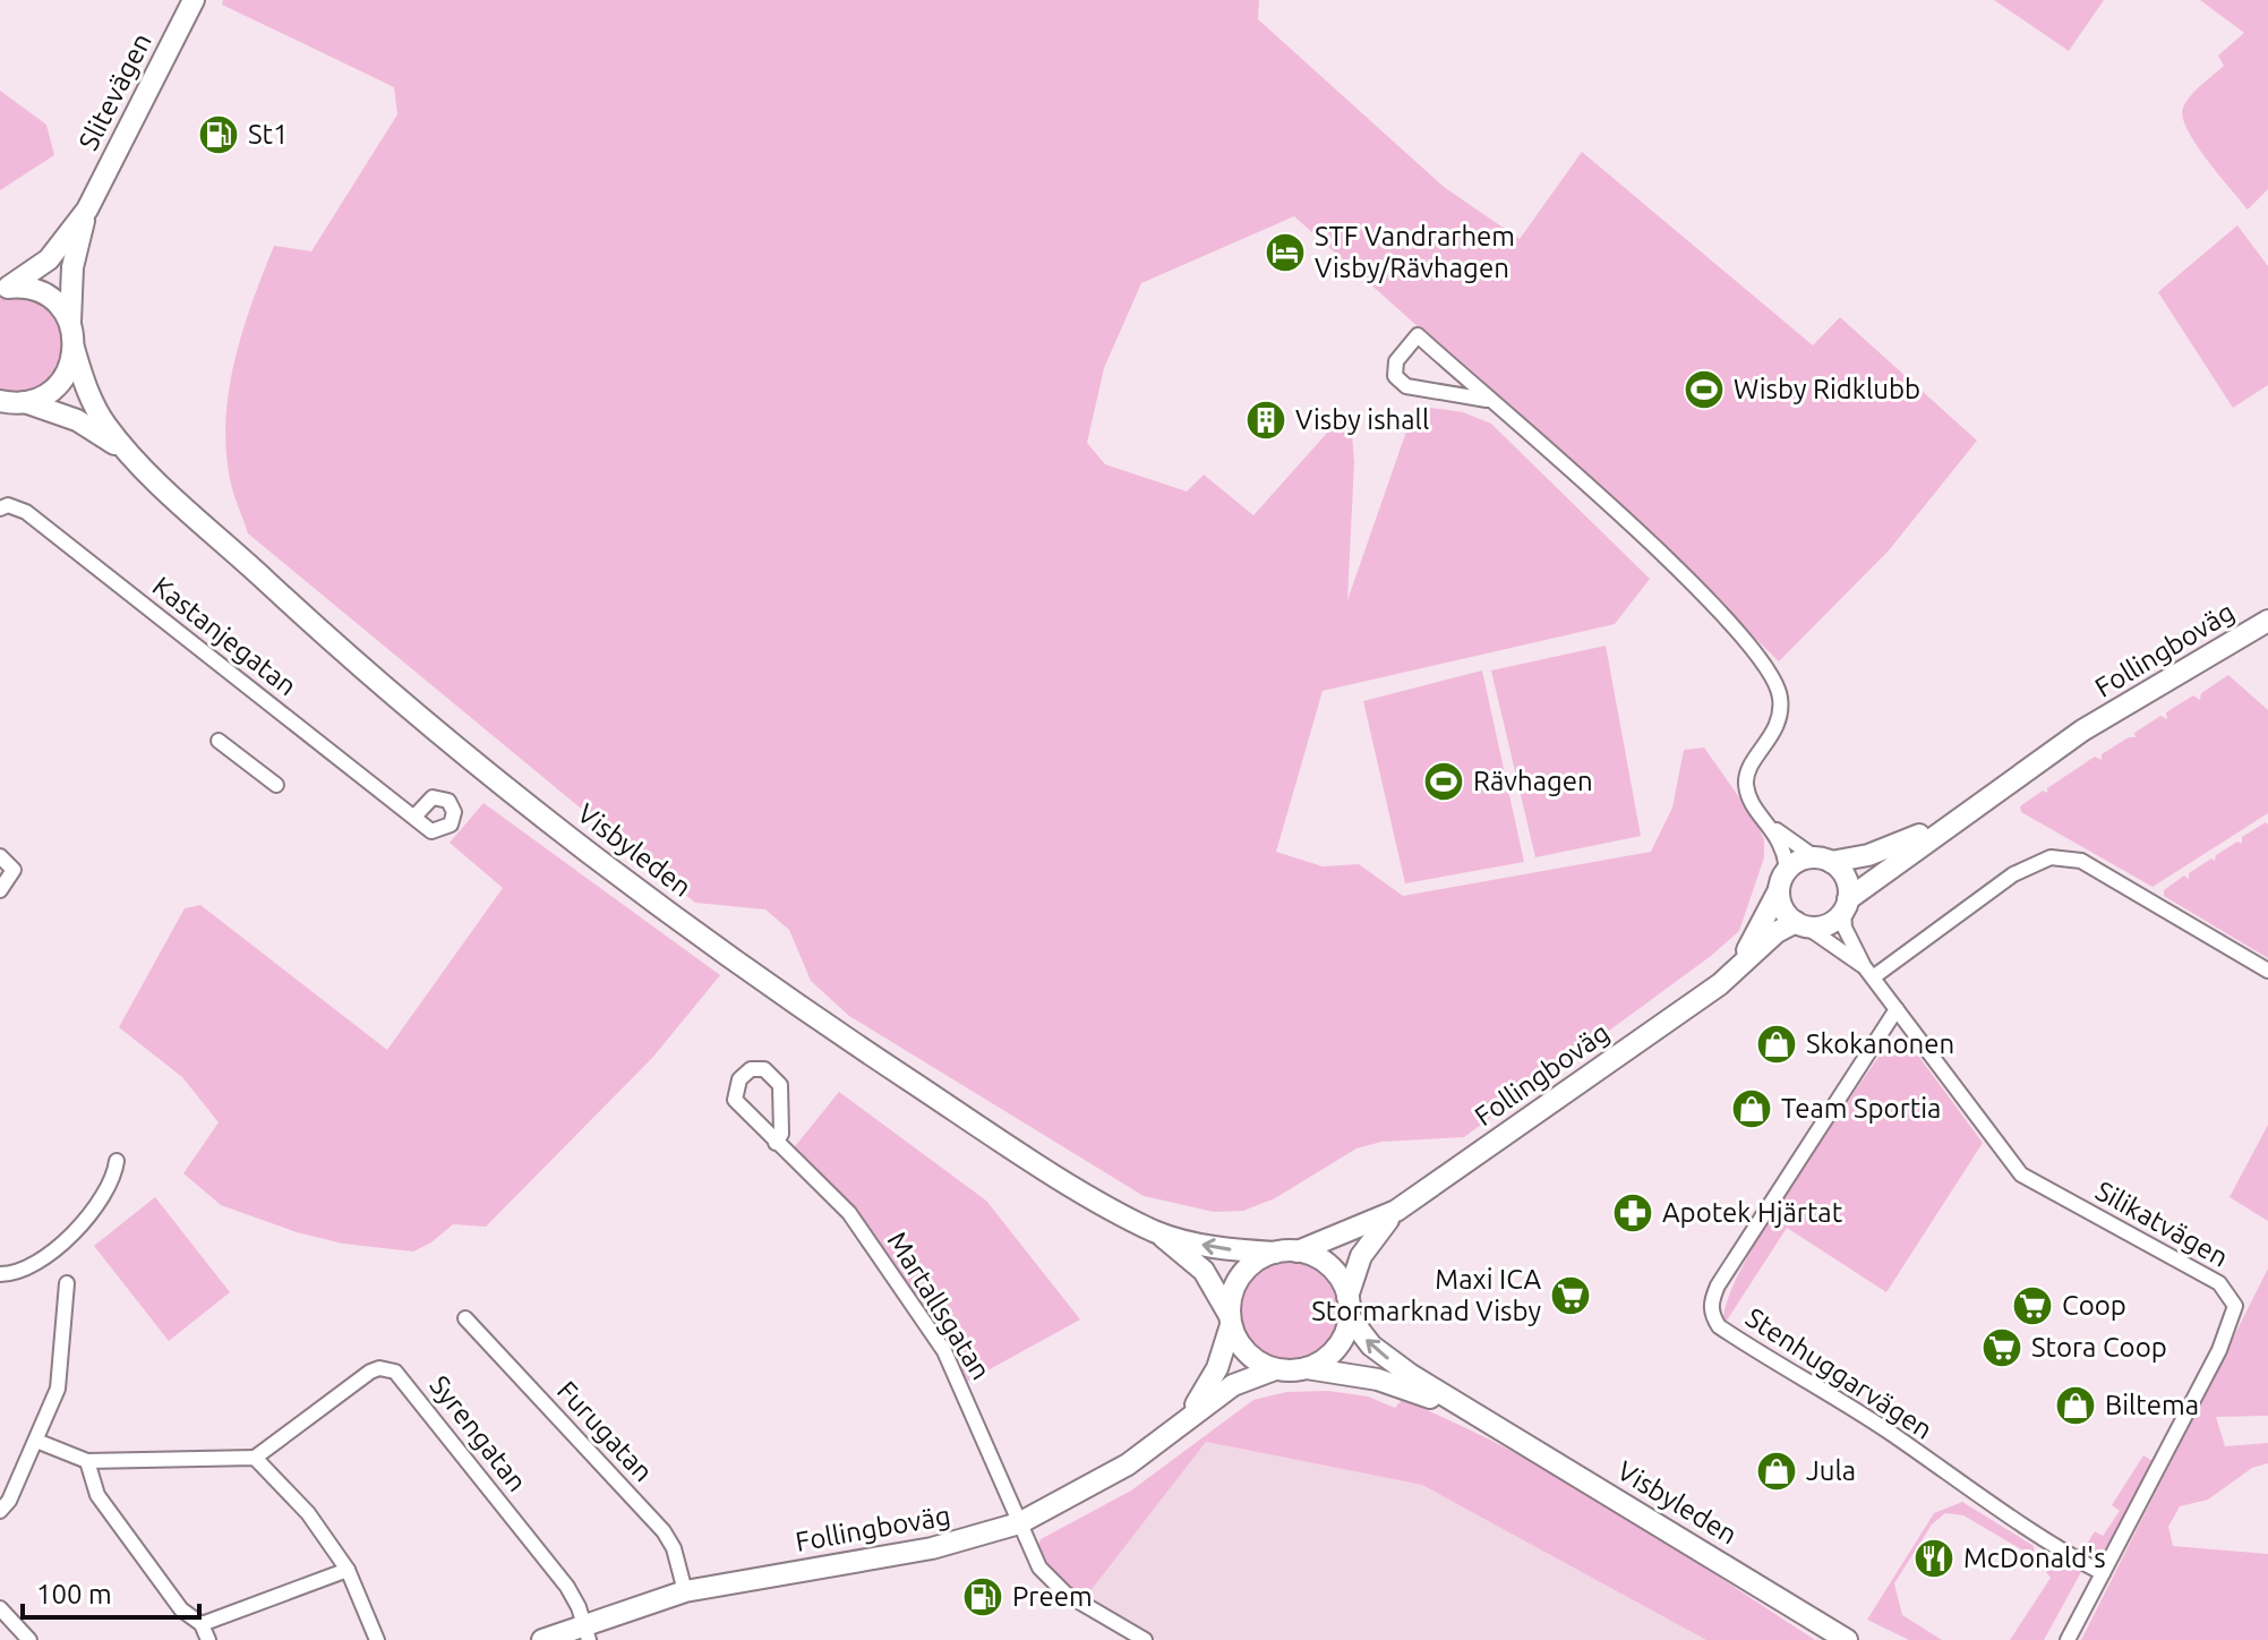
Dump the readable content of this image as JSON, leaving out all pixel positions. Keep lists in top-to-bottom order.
{
  "streets": {
    "main road": ["Slitevägen", "Follingboväg", "Visbyleden"],
    "street": [
      "Kastanjegatan",
      "Silikatvägen",
      "Martallsgatan",
      "Stenhuggarvägen",
      "Furugatan",
      "Syrengatan"
    ]
  },
  "crossings": [
    ["Slitevägen", "Visbyleden"],
    ["Follingboväg", "Visbyleden"],
    ["Follingboväg", "Martallsgatan"],
    ["Follingboväg", "Furugatan"],
    ["Follingboväg", "Syrengatan"],
    ["Silikatvägen", "Stenhuggarvägen"]
  ],
  "places": {
    "fuel station": ["St1", "Preem"],
    "hotel": ["STF Vandrarhem Visby/Rävhagen"],
    "sports": ["Wisby Ridklubb", "Rävhagen"],
    "building": ["Visby ishall"],
    "shop": [
      "Skokanonen",
      "Team Sportia",
      "Biltema",
      "Jula"
    ],
    "pharmacy": ["Apotek Hjärtat"],
    "supermarket": ["Maxi ICA Stormarknad Visby", "Coop", "Stora Coop"],
    "restaurant": ["McDonald's"]
  },
  "scale_bar": "100 m"
}
